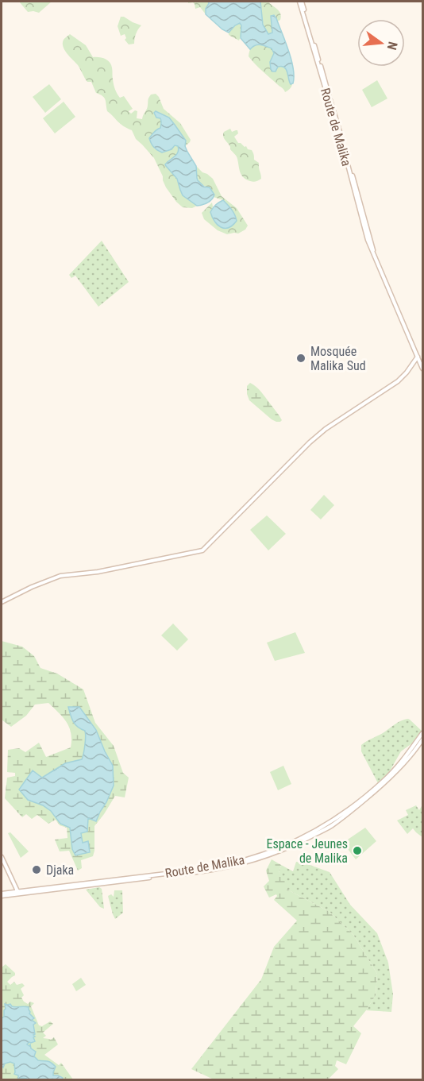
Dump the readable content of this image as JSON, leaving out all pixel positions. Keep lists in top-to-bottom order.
{
  "streets": {
    "main road": ["Route de Malika"]
  },
  "places": ["Mosquée Malika Sud", "Espace - Jeunes de Malika", "Djaka"],
  "north": "right"
}
